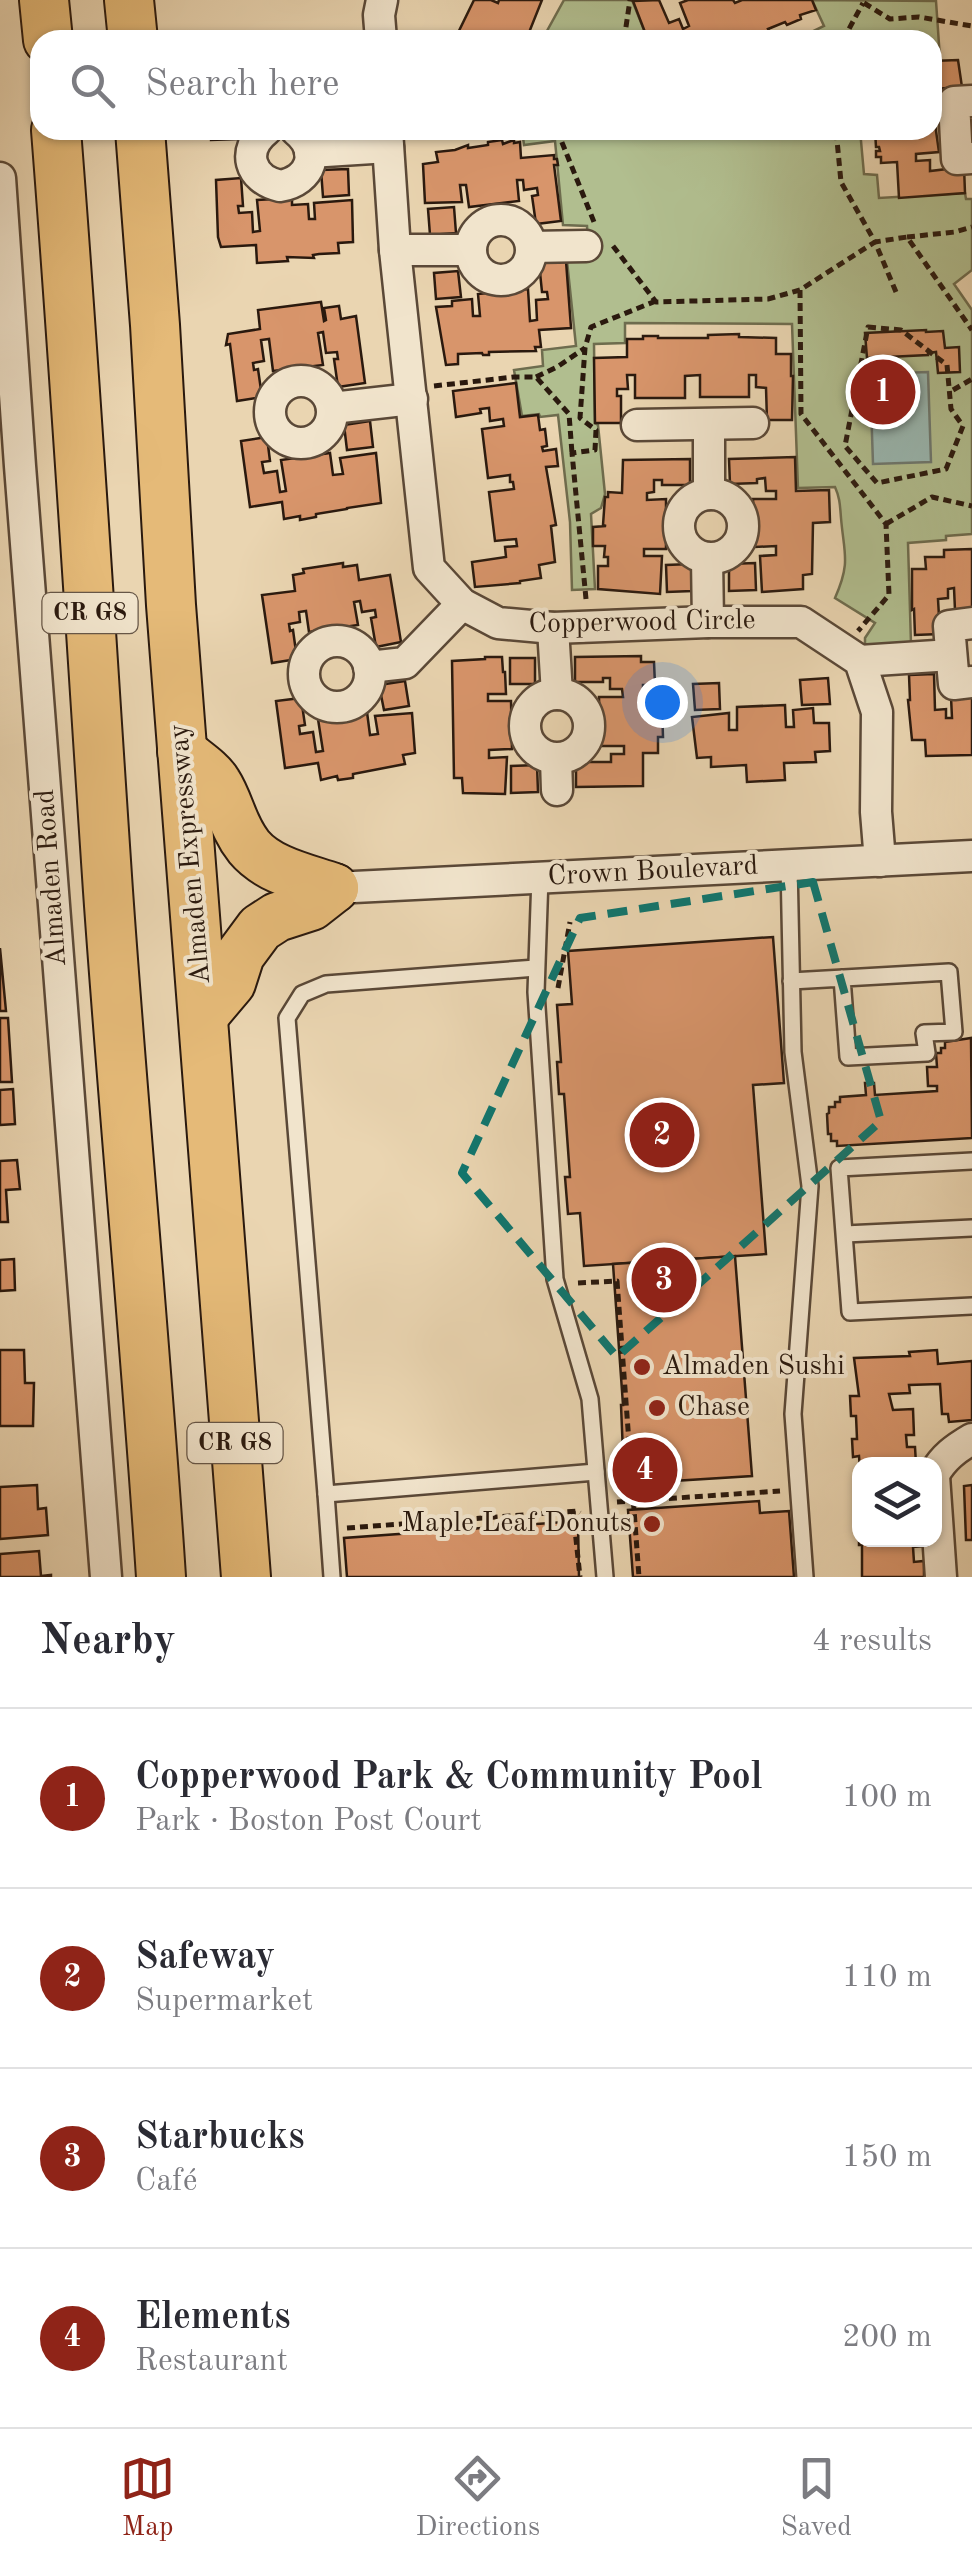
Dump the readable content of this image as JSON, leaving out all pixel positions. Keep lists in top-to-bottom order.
{
  "streets": {
    "main road": ["CR G8", "Almaden Expressway"],
    "street": ["Copperwood Circle", "Crown Boulevard", "Almaden Road"]
  },
  "places": ["Almaden Sushi", "Chase", "Maple Leaf Donuts"],
  "page": {
    "search": "Search here",
    "pins": [
      "1",
      "2",
      "3",
      "4"
    ],
    "heading": ["Nearby", "4 results"],
    "list": [
      {
        "mark": "1",
        "name": "Copperwood Park & Community Pool",
        "note": "Park · Boston Post Court",
        "value": "100 m"
      },
      {
        "mark": "2",
        "name": "Safeway",
        "note": "Supermarket",
        "value": "110 m"
      },
      {
        "mark": "3",
        "name": "Starbucks",
        "note": "Café",
        "value": "150 m"
      },
      {
        "mark": "4",
        "name": "Elements",
        "note": "Restaurant",
        "value": "200 m"
      }
    ],
    "nav": ["Map", "Directions", "Saved"]
  }
}
